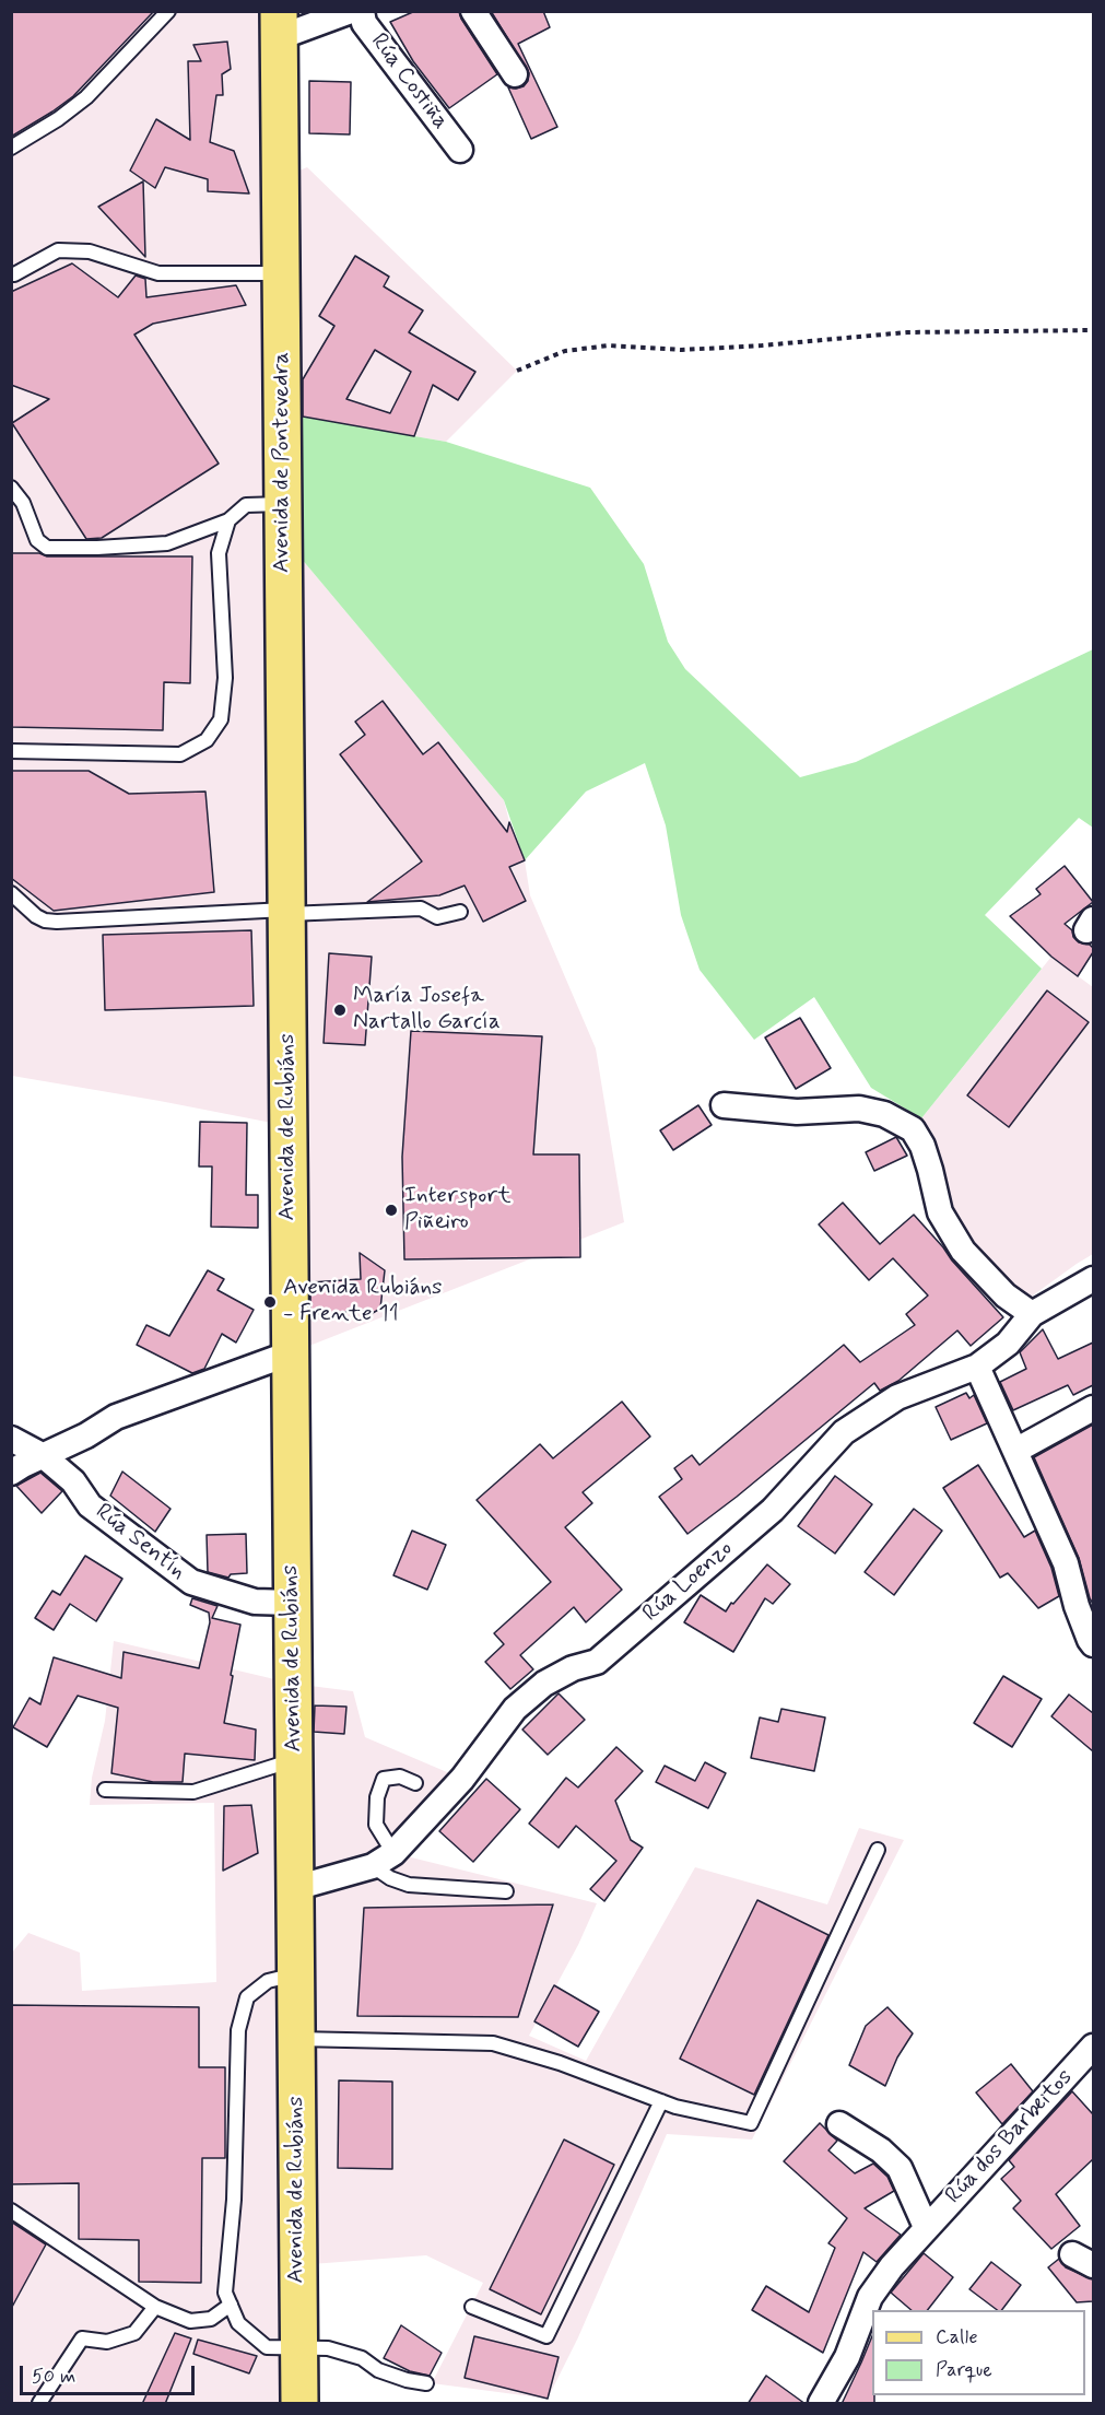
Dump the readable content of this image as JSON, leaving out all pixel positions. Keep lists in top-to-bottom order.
{
  "streets": {
    "main road": ["Avenida de Pontevedra", "Avenida de Rubiáns"],
    "street": [
      "Rúa Costiña",
      "Rúa Sentín",
      "Rúa Loenzo",
      "Rúa dos Barbeitos"
    ]
  },
  "crossings": [
    ["Avenida de Pontevedra", "Avenida de Rubiáns"],
    ["Avenida de Rubiáns", "Rúa Sentín"]
  ],
  "places": ["María Josefa Nartallo García", "Intersport Piñeiro", "Avenida Rubiáns - Frente 11"],
  "legend": ["Calle", "Parque"],
  "scale_bar": "50 m"
}
